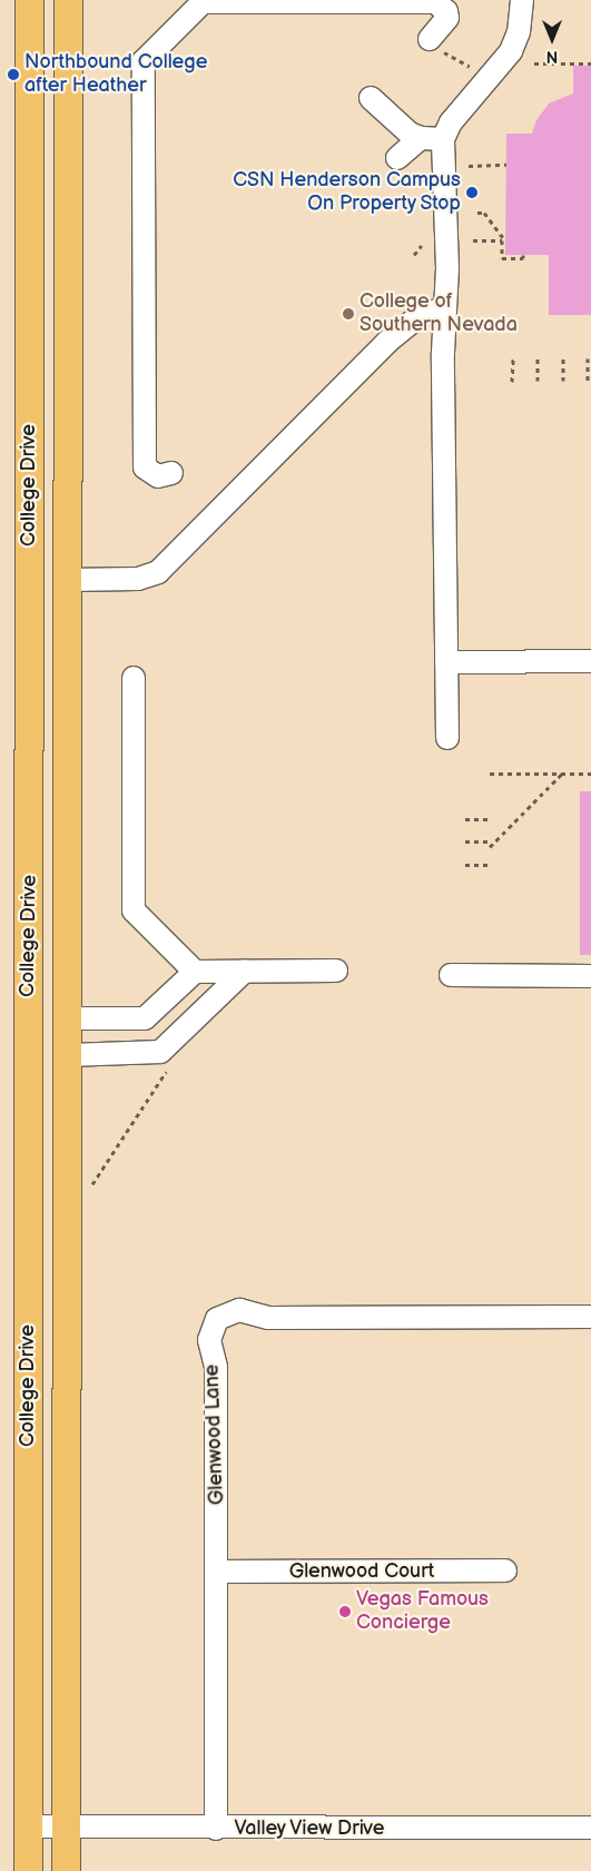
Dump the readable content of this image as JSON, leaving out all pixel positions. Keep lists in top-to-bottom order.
{
  "streets": {
    "main road": ["College Drive"],
    "street": ["Glenwood Lane", "Glenwood Court", "Valley View Drive"]
  },
  "crossings": [
    ["College Drive", "Valley View Drive"],
    ["Glenwood Lane", "Glenwood Court"],
    ["Glenwood Lane", "Valley View Drive"]
  ],
  "places": [
    "Northbound College after Heather",
    "CSN Henderson Campus On Property Stop",
    "College of Southern Nevada",
    "Vegas Famous Concierge"
  ],
  "north": "bottom"
}
